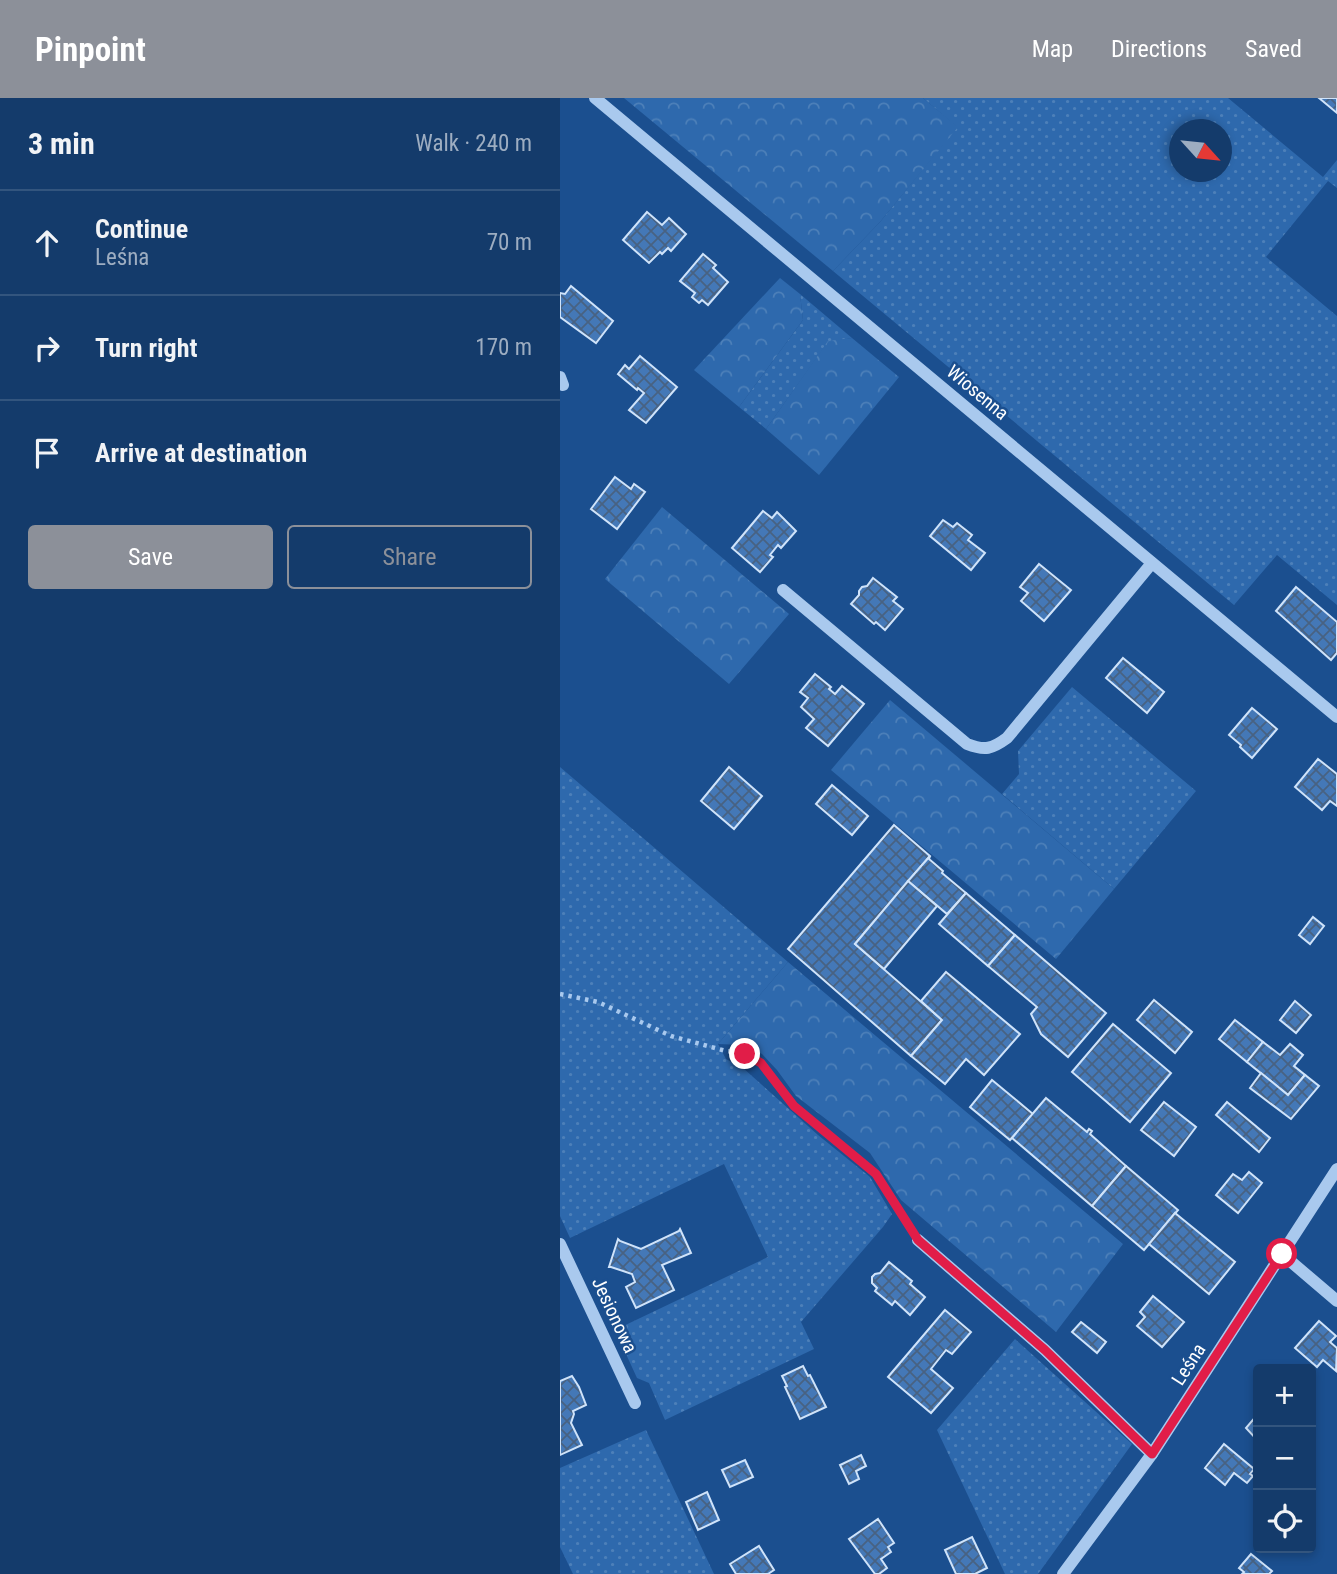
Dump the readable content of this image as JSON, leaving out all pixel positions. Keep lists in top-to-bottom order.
{
  "streets": {
    "street": ["Wiosenna", "Jesionowa", "Leśna"]
  },
  "north": "bottom right",
  "page": {
    "header": "Pinpoint",
    "nav": ["Map", "Directions", "Saved"],
    "heading": ["3 min", "Walk · 240 m"],
    "list": [
      ["Continue", "Leśna", "70 m"],
      ["Turn right", "170 m"],
      "Arrive at destination"
    ],
    "buttons": ["Save", "Share"],
    "map_buttons": ["+", "−"]
  }
}
